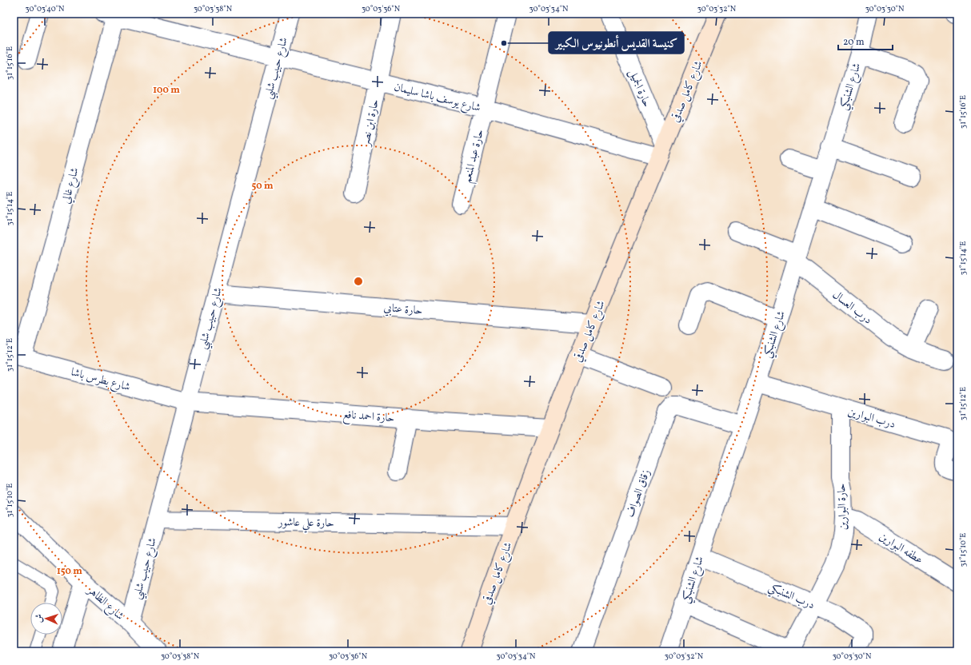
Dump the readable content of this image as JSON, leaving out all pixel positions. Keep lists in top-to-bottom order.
{
  "streets": {
    "main road": ["شارع كامل صدقي"],
    "street": [
      "شارع حبيب شلبي",
      "شارع الشنبكي",
      "حارة الجميل",
      "شارع يوسف باشا سليمان",
      "حارة ابن نصر",
      "حارة عبد المنعم",
      "شارع غالي",
      "درب العسال",
      "حارة عتابي",
      "شارع بطرس باشا",
      "حارة احمد نافع",
      "درب البوارين",
      "زقاق الصواف",
      "حارة البوارين",
      "حارة علي عاشور",
      "عطفه البوارين",
      "درب الشنبكي",
      "شارع الظاهر"
    ]
  },
  "crossings": [
    ["شارع حبيب شلبي", "شارع يوسف باشا سليمان"],
    ["شارع حبيب شلبي", "حارة عتابي"],
    ["شارع حبيب شلبي", "شارع بطرس باشا"],
    ["شارع حبيب شلبي", "حارة احمد نافع"],
    ["شارع حبيب شلبي", "حارة علي عاشور"],
    ["شارع حبيب شلبي", "شارع الظاهر"],
    ["شارع الشنبكي", "درب العسال"],
    ["شارع الشنبكي", "درب البوارين"],
    ["شارع الشنبكي", "زقاق الصواف"],
    ["شارع الشنبكي", "درب الشنبكي"],
    ["حارة الجميل", "شارع كامل صدقي"],
    ["حارة الجميل", "شارع يوسف باشا سليمان"],
    ["شارع كامل صدقي", "شارع يوسف باشا سليمان"],
    ["شارع كامل صدقي", "حارة عتابي"],
    ["شارع كامل صدقي", "حارة احمد نافع"],
    ["شارع كامل صدقي", "حارة علي عاشور"],
    ["شارع يوسف باشا سليمان", "حارة ابن نصر"],
    ["شارع يوسف باشا سليمان", "حارة عبد المنعم"],
    ["شارع يوسف باشا سليمان", "شارع غالي"],
    ["شارع غالي", "شارع بطرس باشا"],
    ["شارع بطرس باشا", "حارة احمد نافع"],
    ["درب البوارين", "حارة البوارين"],
    ["حارة البوارين", "عطفه البوارين"],
    ["حارة البوارين", "درب الشنبكي"]
  ],
  "places": ["كنيسة القديس أنطونيوس الكبير"],
  "scale_bar": "20 m",
  "north": "left",
  "coordinates": [
    "30°03'40\"N",
    "30°03'38\"N",
    "30°03'36\"N",
    "30°03'34\"N",
    "30°03'32\"N",
    "30°03'30\"N",
    "31°15'16\"E",
    "31°15'14\"E",
    "31°15'12\"E",
    "31°15'10\"E"
  ],
  "rings": ["100 m", "50 m", "150 m"]
}
